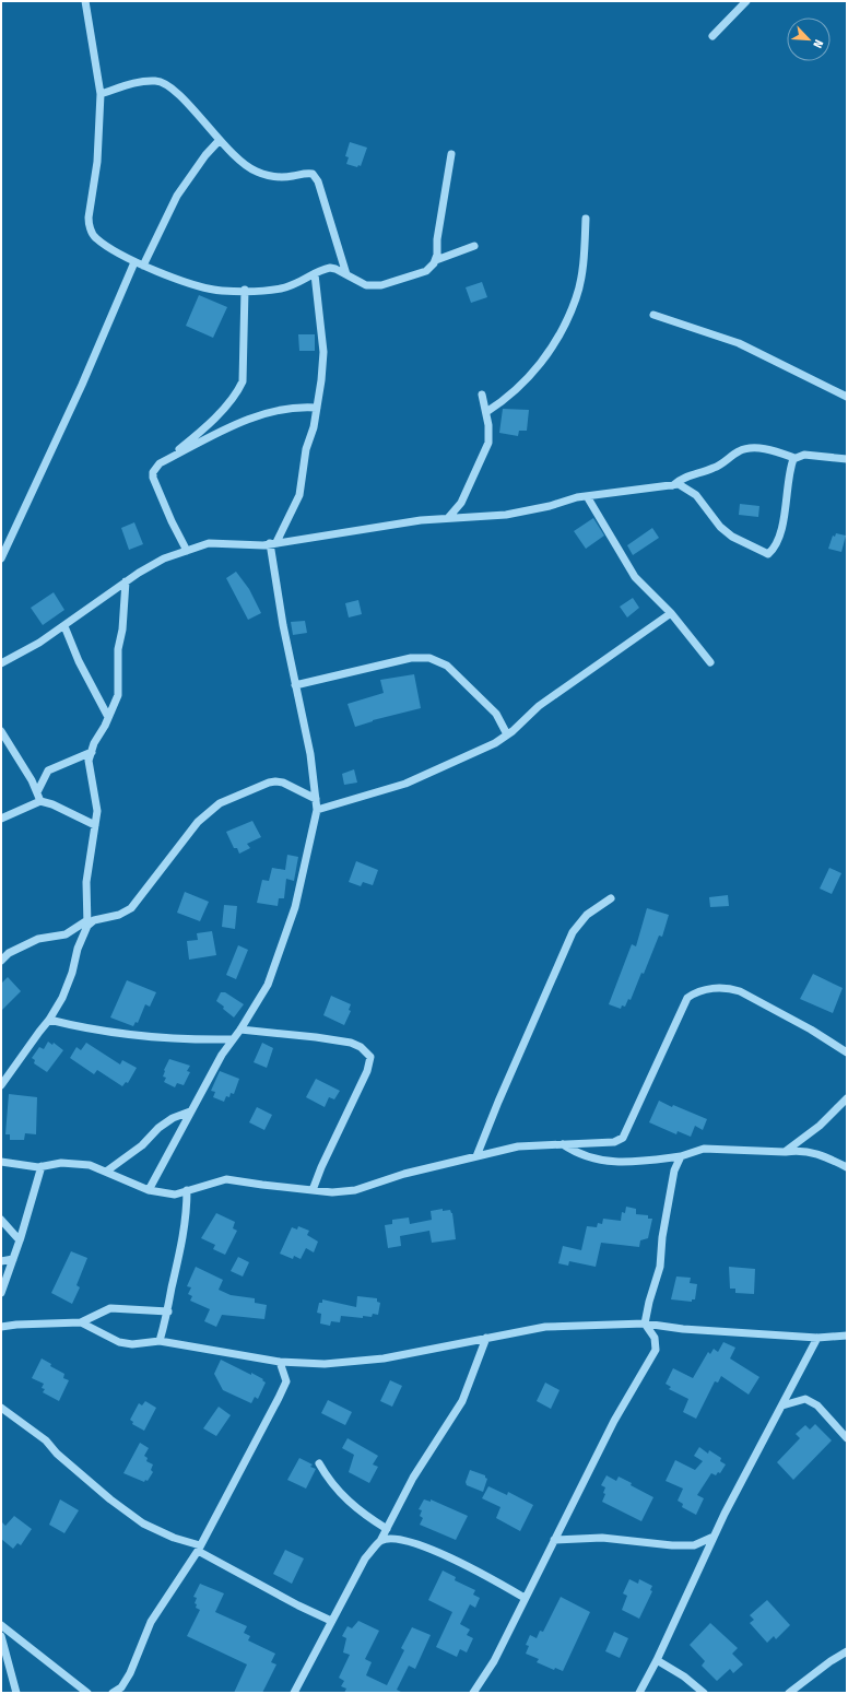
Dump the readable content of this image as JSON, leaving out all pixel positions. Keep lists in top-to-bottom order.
{
  "north": "bottom right"
}
